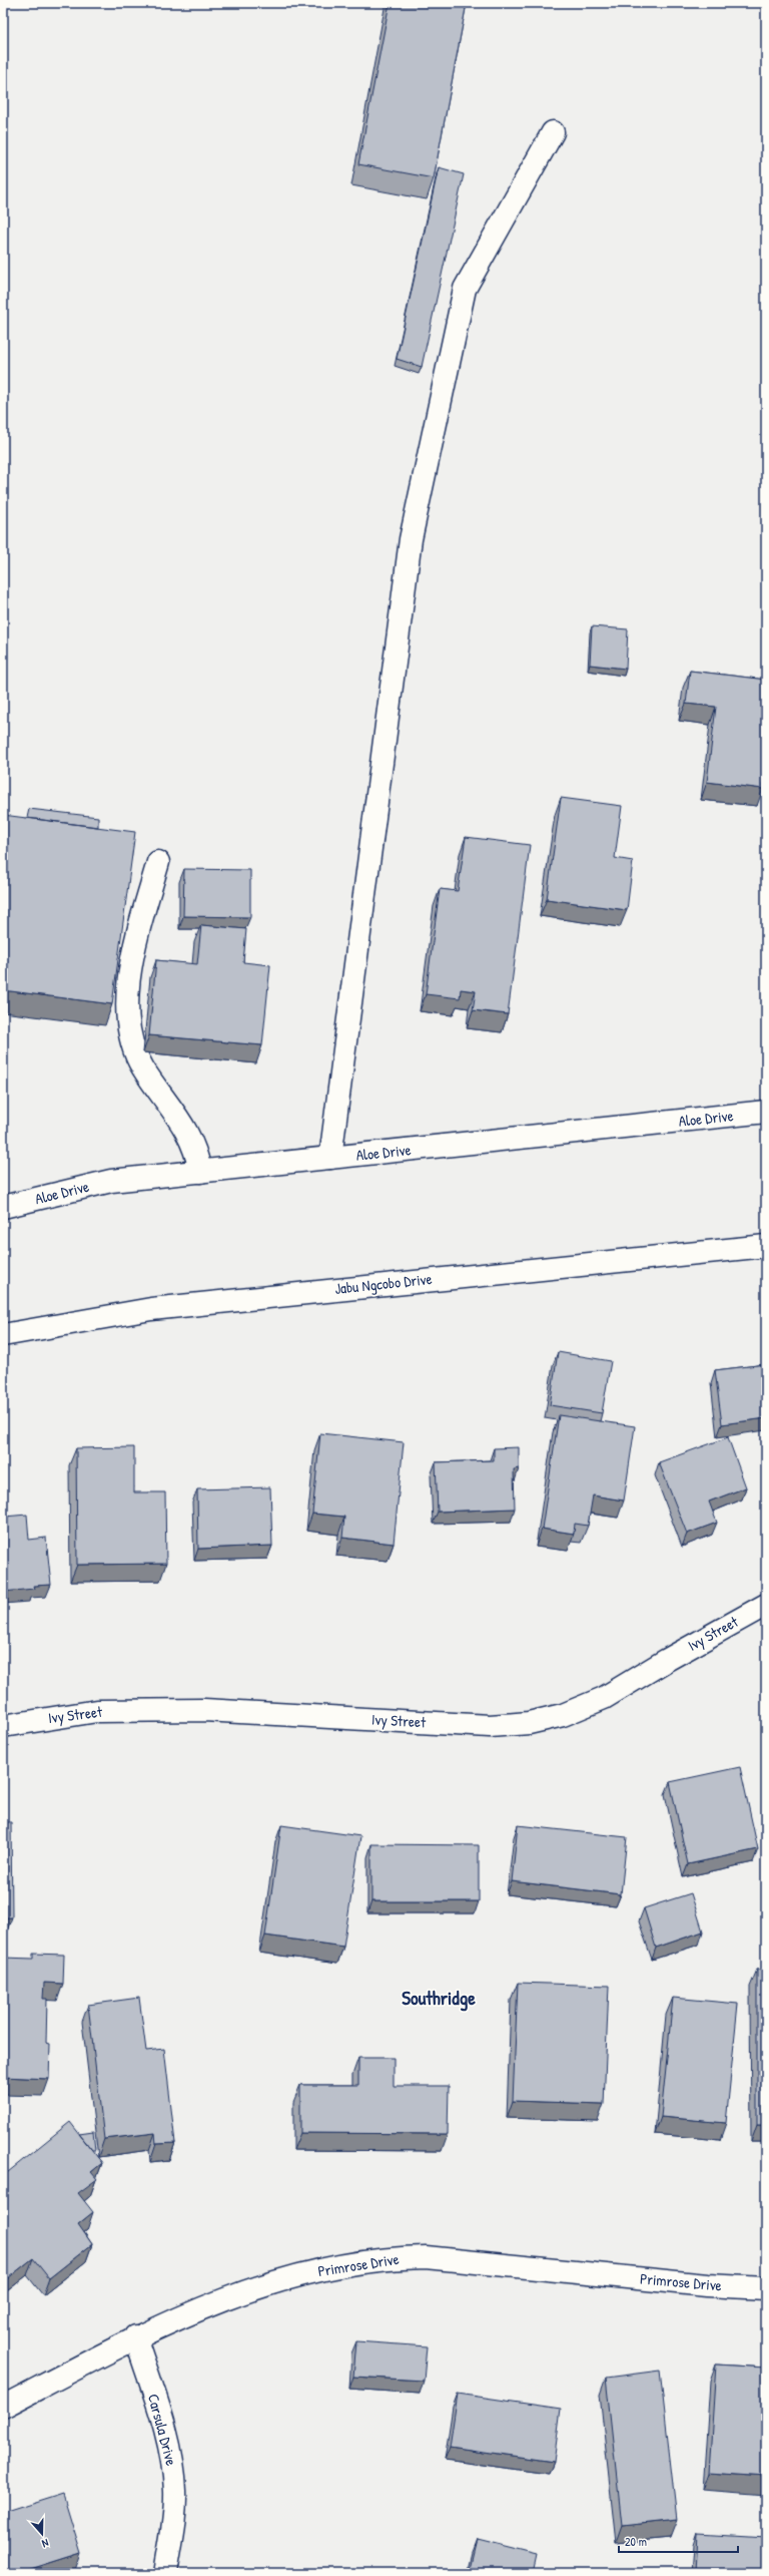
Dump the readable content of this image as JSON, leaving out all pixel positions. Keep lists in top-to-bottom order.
{
  "streets": {
    "street": [
      "Aloe Drive",
      "Jabu Ngcobo Drive",
      "Ivy Street",
      "Primrose Drive",
      "Carsula Drive"
    ]
  },
  "crossings": [
    ["Primrose Drive", "Carsula Drive"]
  ],
  "districts": ["Southridge"],
  "scale_bar": "20 m",
  "north": "bottom"
}
